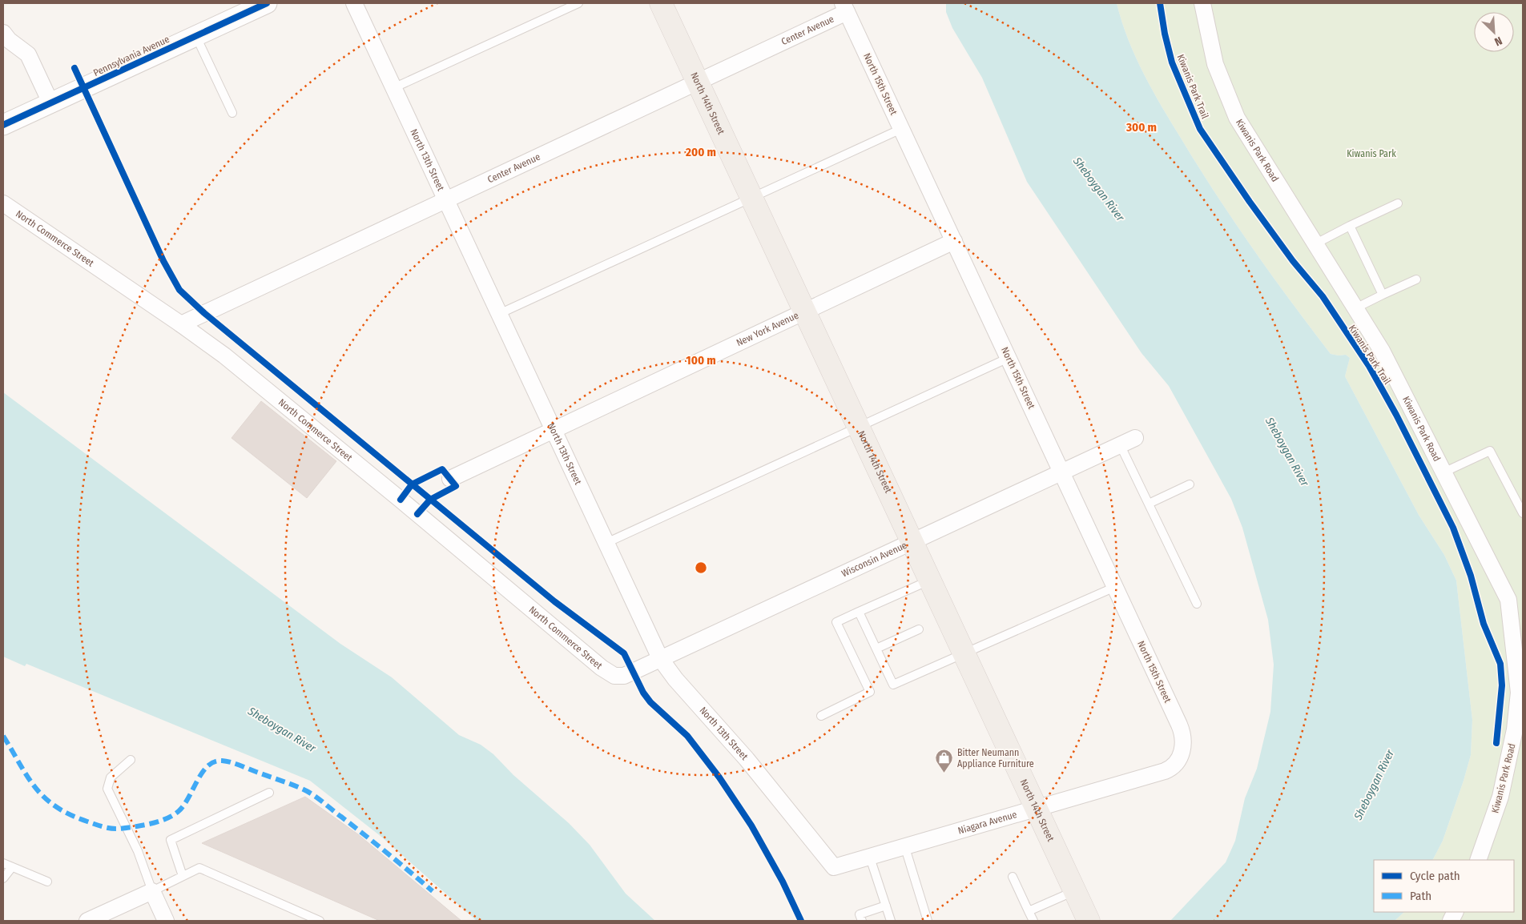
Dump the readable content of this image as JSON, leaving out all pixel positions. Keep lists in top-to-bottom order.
{
  "streets": {
    "main road": ["North 14th Street"],
    "street": [
      "Center Avenue",
      "Pennsylvania Avenue",
      "North 15th Street",
      "Kiwanis Park Road",
      "North 13th Street",
      "North Commerce Street",
      "New York Avenue",
      "Wisconsin Avenue",
      "Niagara Avenue"
    ],
    "cycle path": ["Kiwanis Park Trail"]
  },
  "crossings": [
    ["Center Avenue", "North 15th Street"],
    ["Center Avenue", "North 14th Street"],
    ["Center Avenue", "North 13th Street"],
    ["Center Avenue", "North Commerce Street"],
    ["North 15th Street", "New York Avenue"],
    ["North 15th Street", "Wisconsin Avenue"],
    ["North 15th Street", "Niagara Avenue"],
    ["North 14th Street", "New York Avenue"],
    ["North 14th Street", "Wisconsin Avenue"],
    ["North 14th Street", "Niagara Avenue"],
    ["North 13th Street", "New York Avenue"],
    ["North 13th Street", "Wisconsin Avenue"],
    ["North 13th Street", "Niagara Avenue"],
    ["North Commerce Street", "Wisconsin Avenue"]
  ],
  "water": ["Sheboygan River"],
  "parks": ["Kiwanis Park"],
  "places": {
    "shop": ["Bitter Neumann Appliance Furniture"]
  },
  "legend": ["Cycle path", "Path"],
  "north": "bottom right",
  "rings": ["300 m", "200 m", "100 m"]
}
